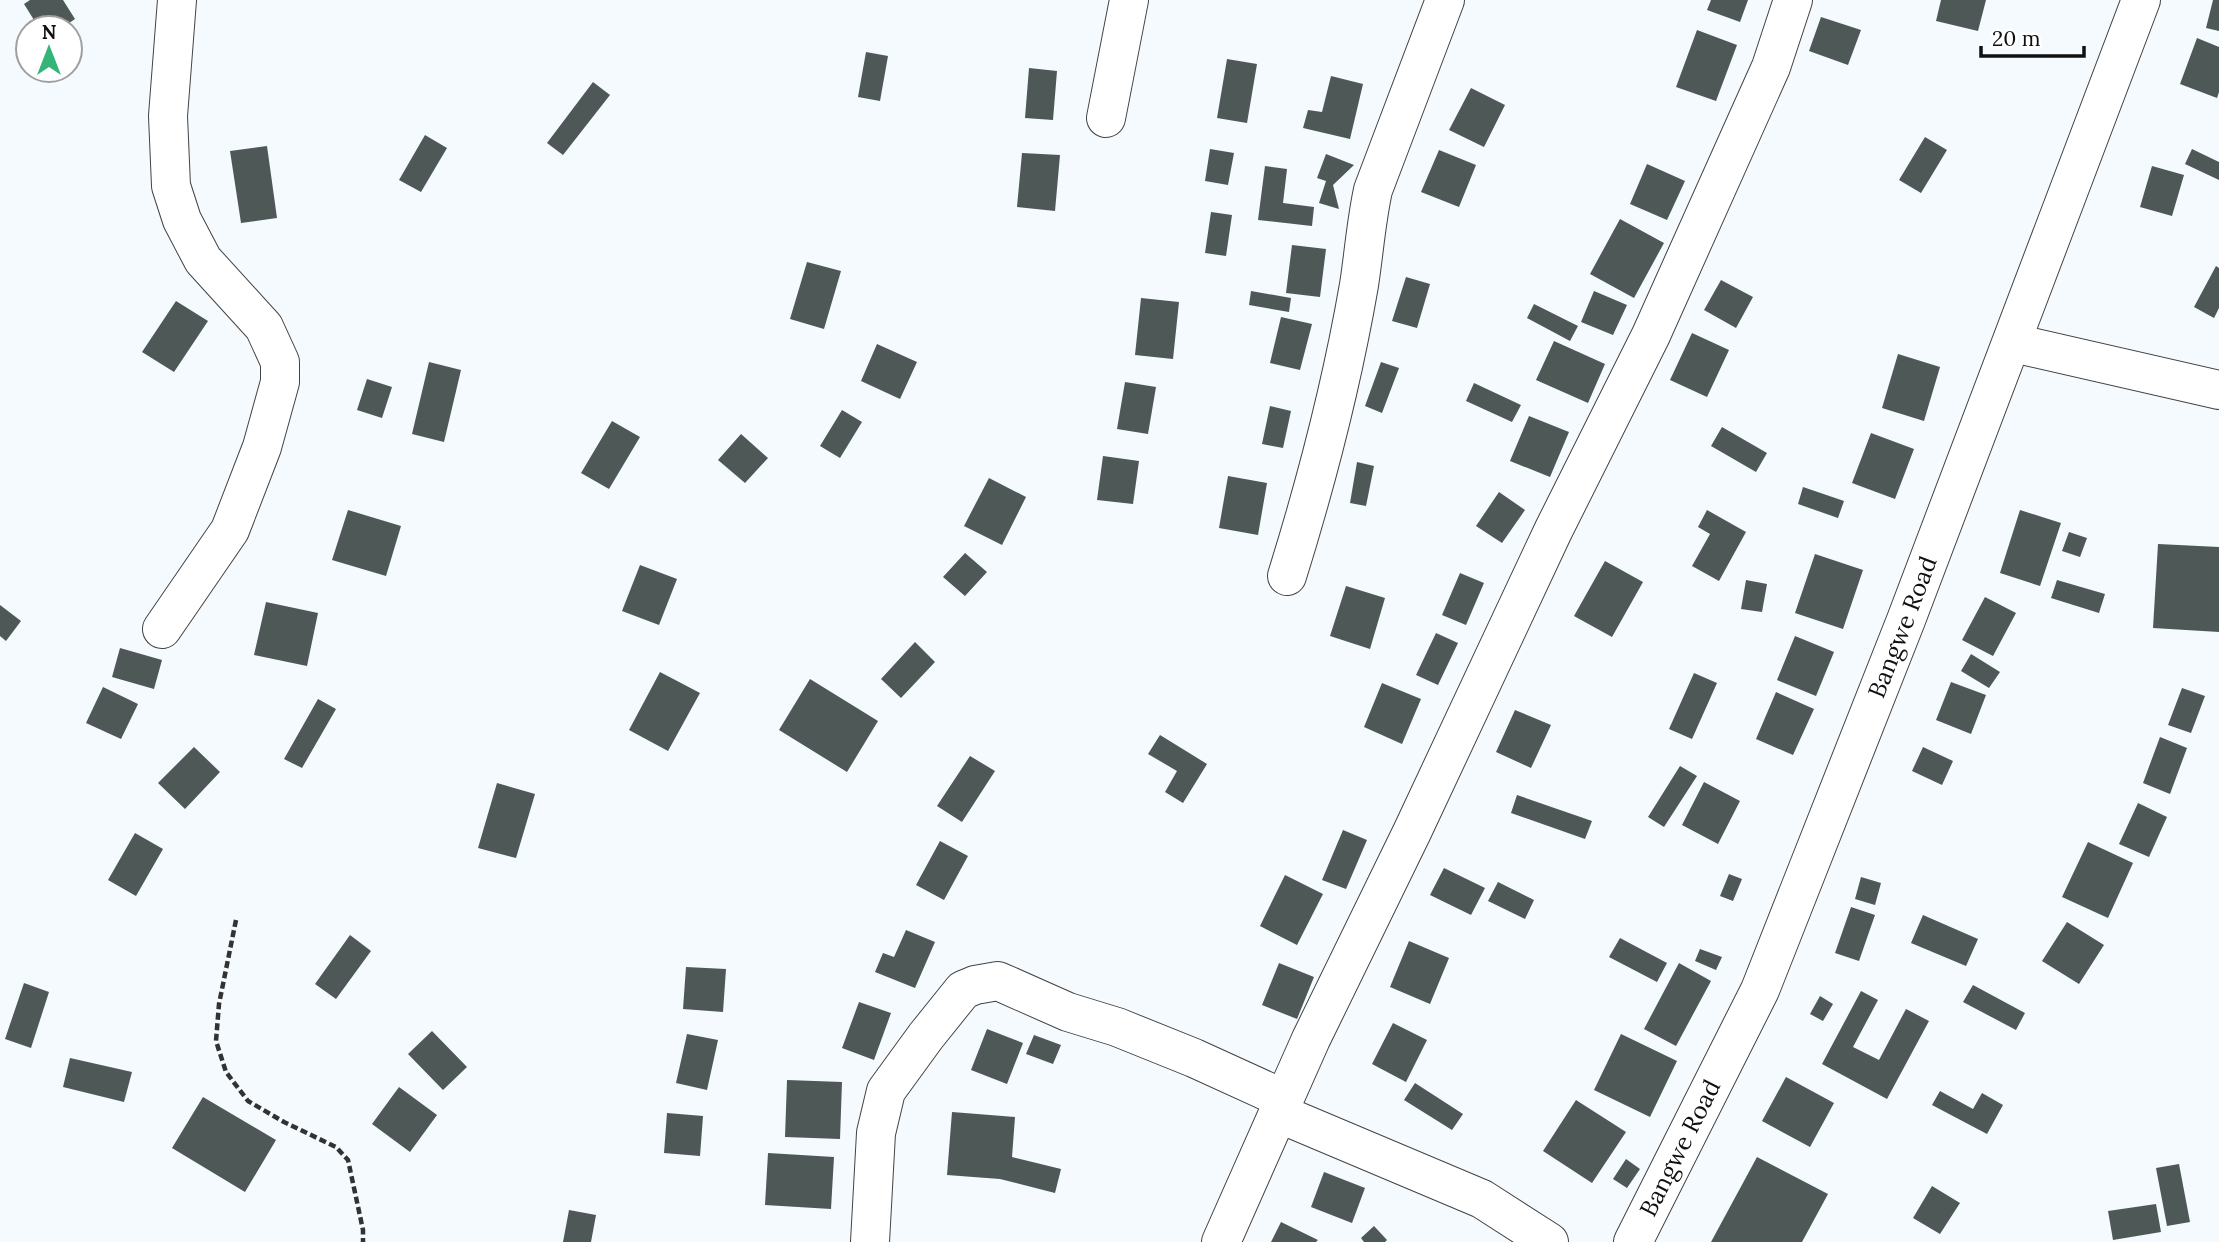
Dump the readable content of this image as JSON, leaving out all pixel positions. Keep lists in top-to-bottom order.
{
  "streets": {
    "street": ["Bangwe Road"]
  },
  "scale_bar": "20 m",
  "north": "top"
}
